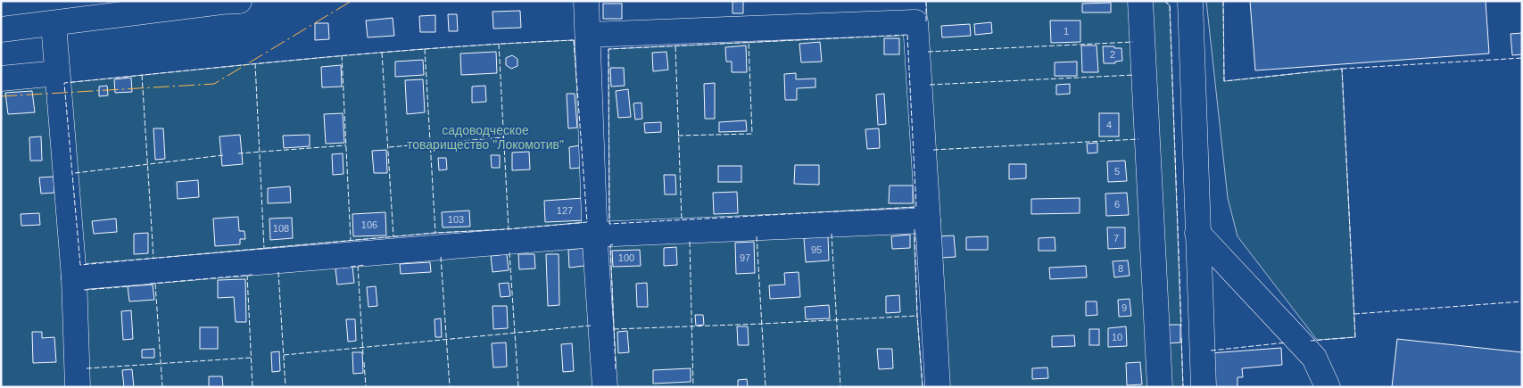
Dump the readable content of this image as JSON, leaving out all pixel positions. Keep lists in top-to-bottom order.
{
  "parks": ["садоводческое товарищество \"Локомотив\""],
  "house_numbers": [
    "1",
    "2",
    "4",
    "5",
    "6",
    "127",
    "103",
    "106",
    "108",
    "7",
    "95",
    "100",
    "97",
    "8",
    "9",
    "10"
  ]
}
